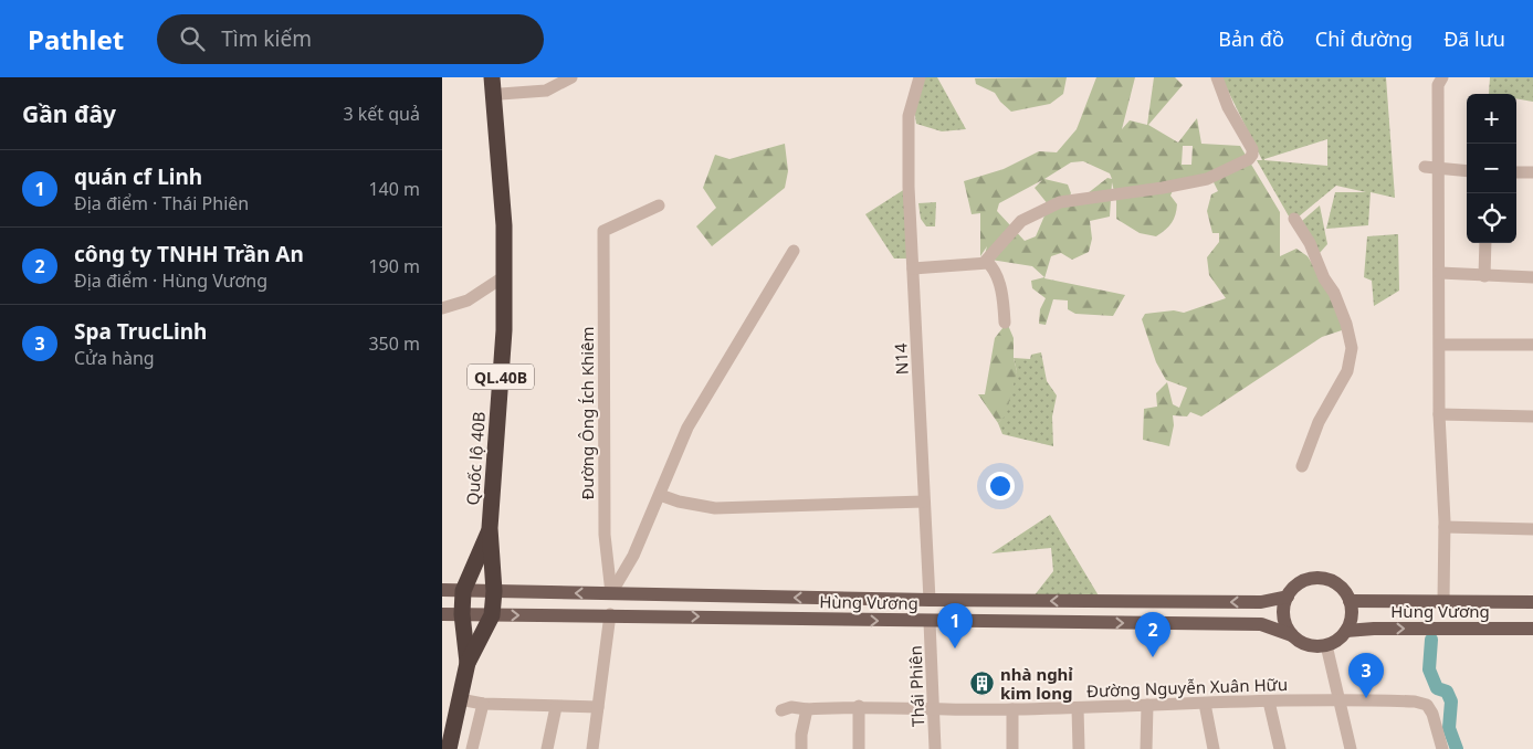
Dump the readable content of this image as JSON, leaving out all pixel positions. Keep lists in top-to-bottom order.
{
  "streets": {
    "highway": ["QL.40B", "Quốc lộ 40B"],
    "main road": ["Hùng Vương"],
    "street": [
      "N14",
      "Đường Ông Ích Khiêm",
      "Thái Phiên",
      "Đường Nguyễn Xuân Hữu"
    ]
  },
  "crossings": [
    ["N14", "Hùng Vương"],
    ["Đường Ông Ích Khiêm", "Hùng Vương"],
    ["Hùng Vương", "Thái Phiên"],
    ["Thái Phiên", "Đường Nguyễn Xuân Hữu"]
  ],
  "places": {
    "building": ["nhà nghỉ kim long"]
  },
  "page": {
    "header": "Pathlet",
    "search": "Tìm kiếm",
    "nav": ["Bản đồ", "Chỉ đường", "Đã lưu"],
    "heading": ["Gần đây", "3 kết quả"],
    "map_buttons": ["+", "−"],
    "list": [
      {
        "mark": "1",
        "name": "quán cf Linh",
        "note": "Địa điểm · Thái Phiên",
        "value": "140 m"
      },
      {
        "mark": "2",
        "name": "công ty TNHH Trần An",
        "note": "Địa điểm · Hùng Vương",
        "value": "190 m"
      },
      {
        "mark": "3",
        "name": "Spa TrucLinh",
        "note": "Cửa hàng",
        "value": "350 m"
      }
    ],
    "pins": ["1", "2", "3"]
  }
}
